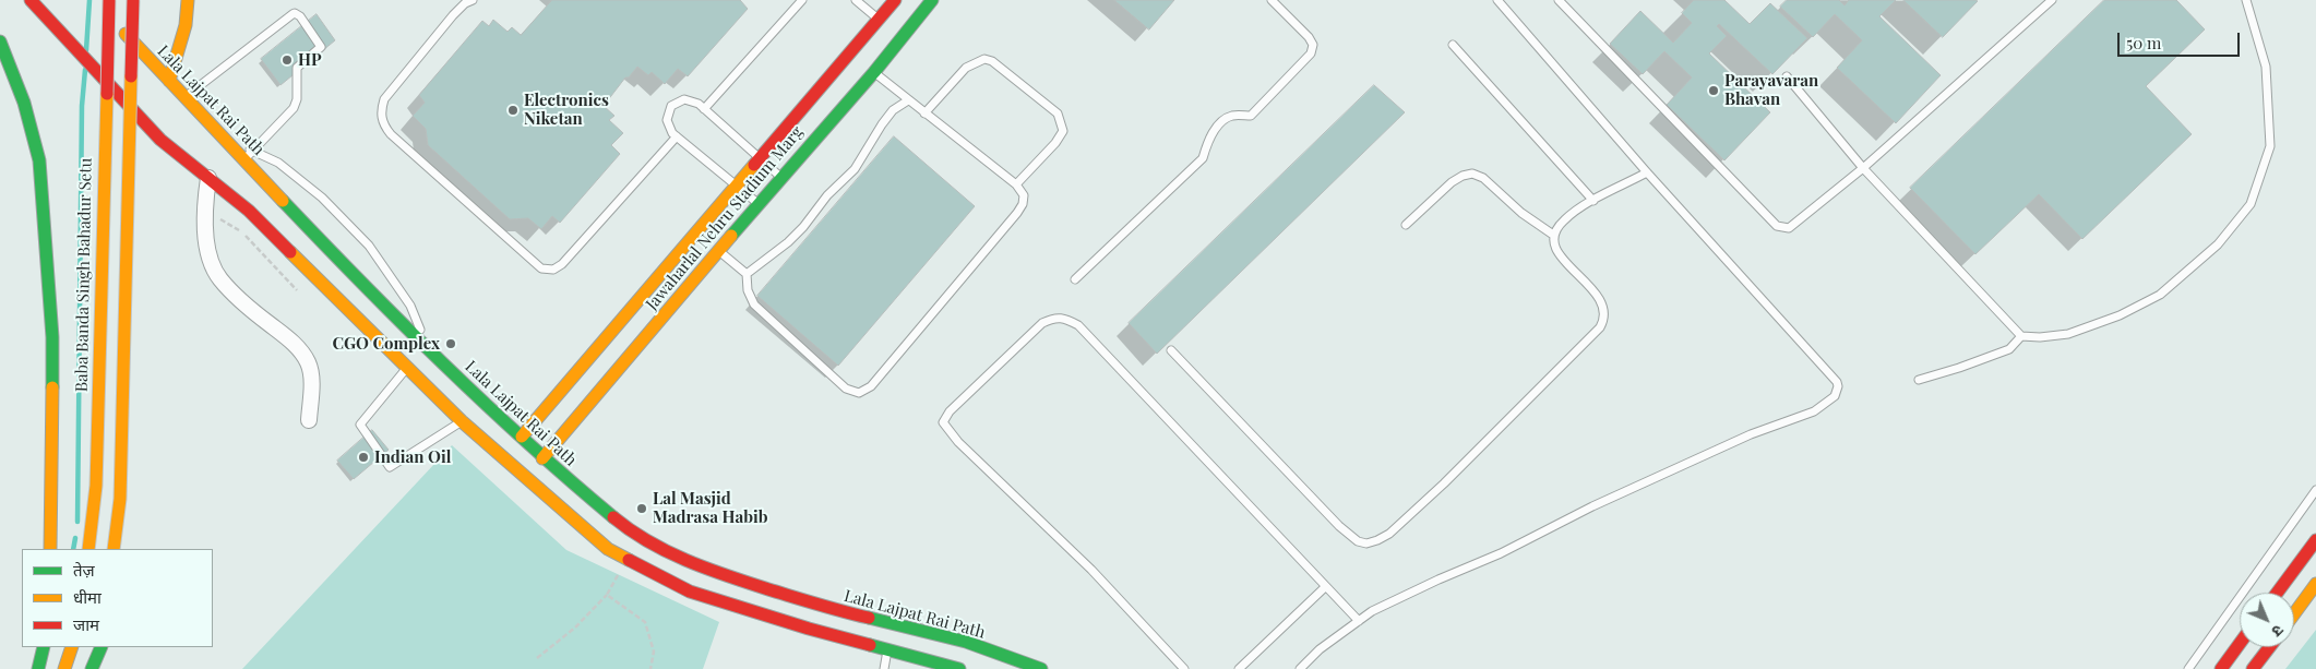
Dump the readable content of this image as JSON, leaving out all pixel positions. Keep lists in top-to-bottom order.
{
  "streets": {
    "main road": ["Lala Lajpat Rai Path", "Jawaharlal Nehru Stadium Marg", "Baba Banda Singh Bahadur Setu"]
  },
  "crossings": [
    ["Lala Lajpat Rai Path", "Jawaharlal Nehru Stadium Marg"]
  ],
  "places": [
    "HP",
    "Parayavaran Bhavan",
    "Electronics Niketan",
    "CGO Complex",
    "Indian Oil",
    "Lal Masjid Madrasa Habib"
  ],
  "legend": ["तेज़", "धीमा", "जाम"],
  "scale_bar": "50 m",
  "north": "bottom right"
}
